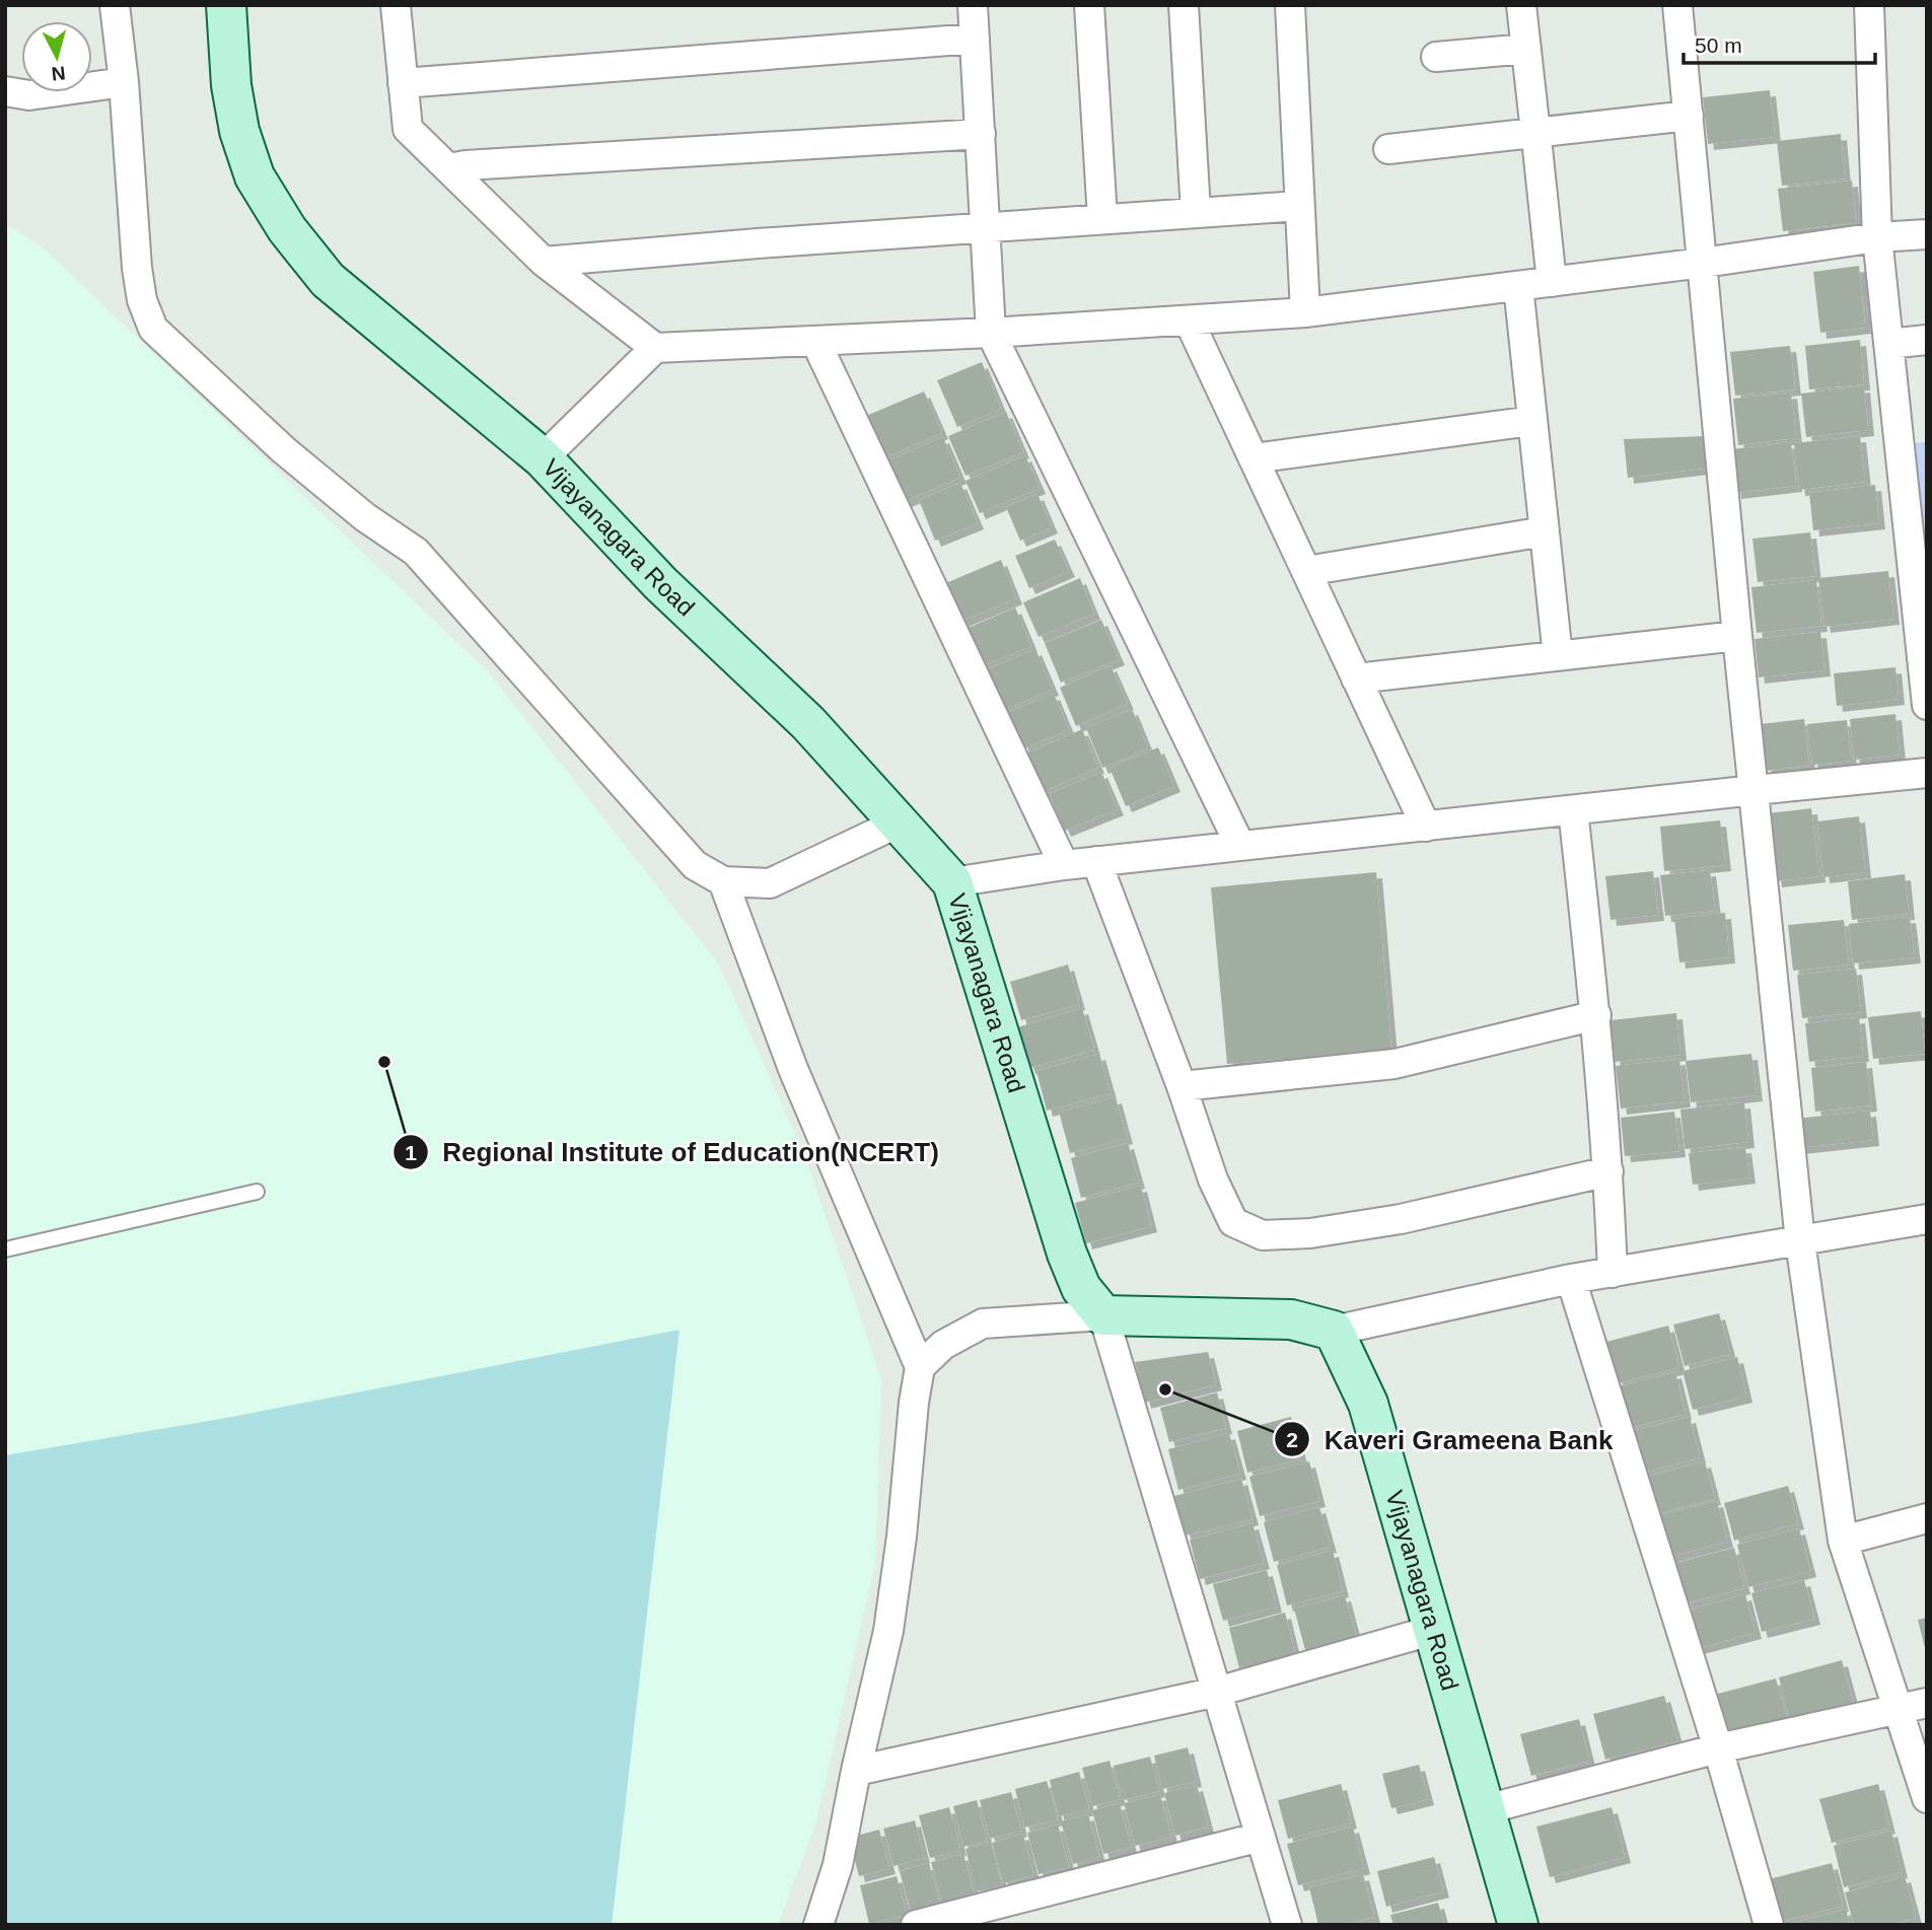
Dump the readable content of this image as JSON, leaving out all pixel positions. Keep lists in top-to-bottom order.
{
  "streets": {
    "street": ["Vijayanagara Road"]
  },
  "places": ["Regional Institute of Education(NCERT)", "Kaveri Grameena Bank"],
  "scale_bar": "50 m",
  "north": "bottom"
}
